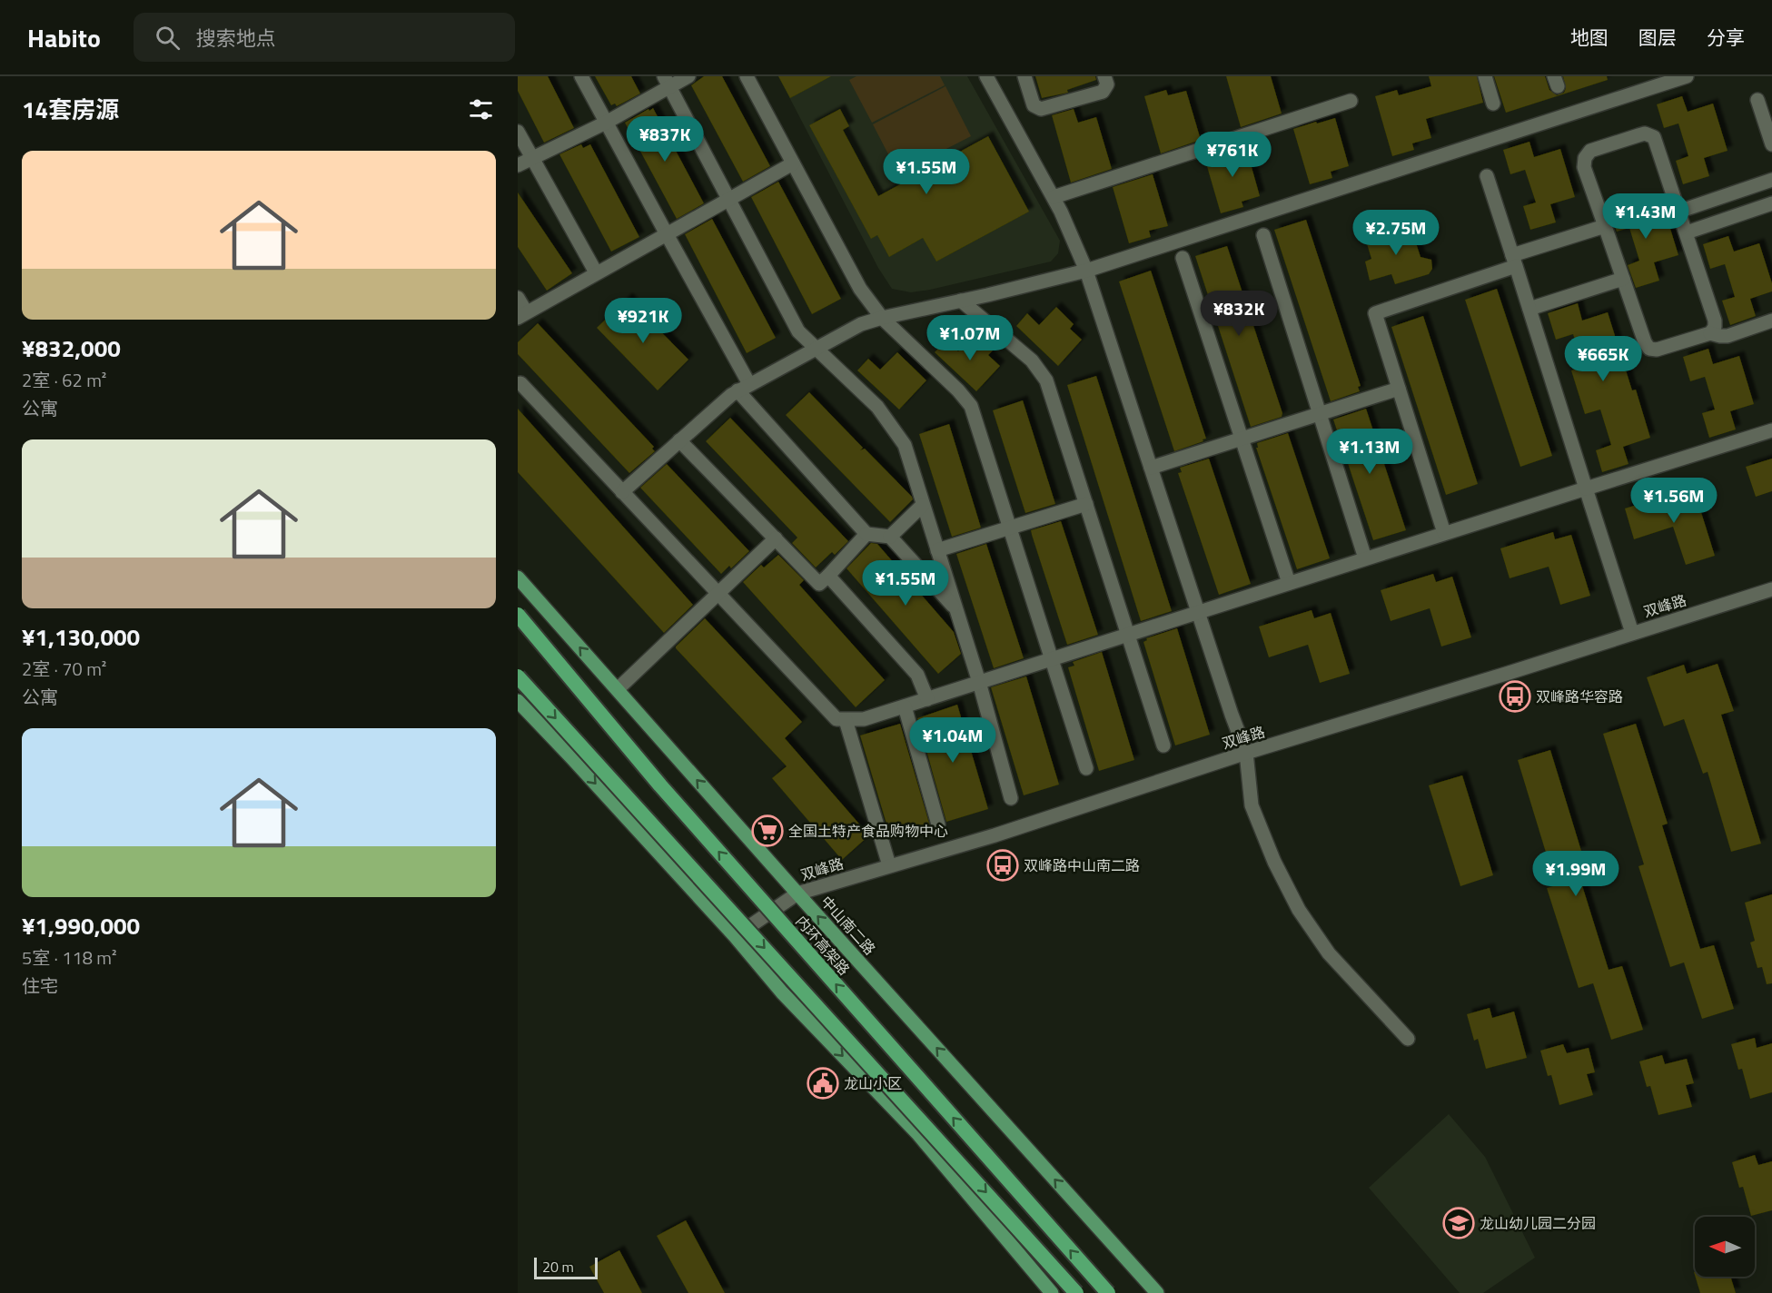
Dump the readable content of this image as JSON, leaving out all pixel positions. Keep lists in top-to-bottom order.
{
  "streets": {
    "highway": ["内环高架路"],
    "main road": ["中山南二路"],
    "street": ["双峰路"]
  },
  "crossings": [
    ["双峰路", "中山南二路"]
  ],
  "places": {
    "bus stop": ["双峰路华容路", "双峰路中山南二路"],
    "supermarket": ["全国土特产食品购物中心"],
    "public building": ["龙山小区"],
    "school or university": ["龙山幼儿园二分园"]
  },
  "scale_bar": "20 m",
  "north": "left",
  "page": {
    "header": "Habito",
    "search": "搜索地点",
    "nav": ["地图", "图层", "分享"],
    "heading": "14套房源",
    "price": [
      "¥837K",
      "¥761K",
      "¥1.55M",
      "¥1.43M",
      "¥2.75M",
      "¥832K",
      "¥921K",
      "¥1.07M",
      "¥665K",
      "¥1.13M",
      "¥1.56M",
      "¥1.55M",
      "¥1.04M",
      "¥1.99M"
    ],
    "list": [
      {
        "name": "¥832,000",
        "note": "2室 · 62 m² · 公寓"
      },
      {
        "name": "¥1,130,000",
        "note": "2室 · 70 m² · 公寓"
      },
      {
        "name": "¥1,990,000",
        "note": "5室 · 118 m² · 住宅"
      }
    ],
    "scale": "20 m"
  }
}
